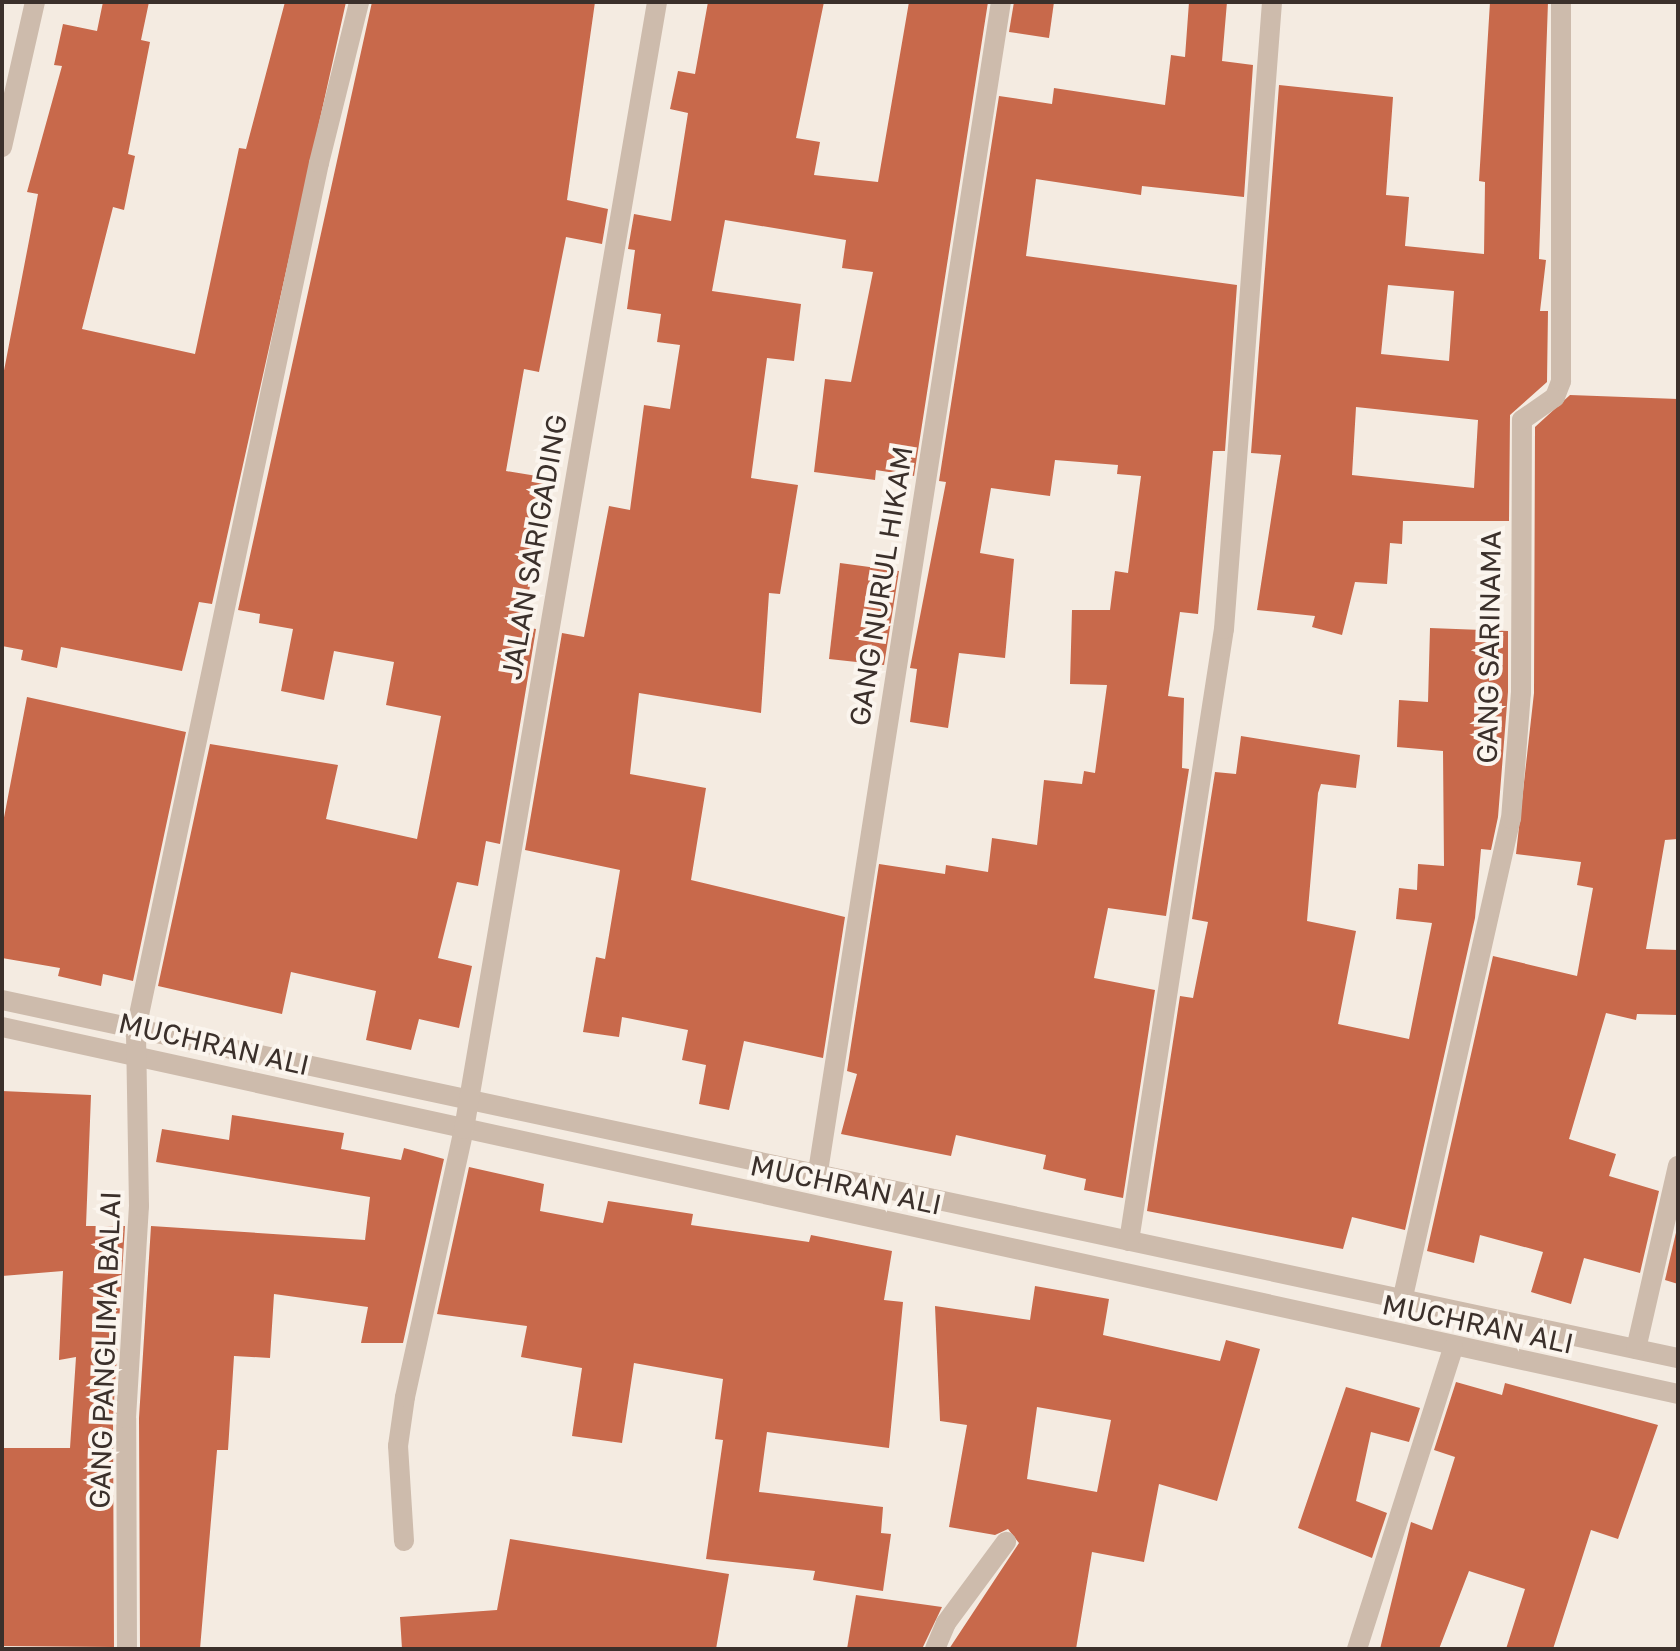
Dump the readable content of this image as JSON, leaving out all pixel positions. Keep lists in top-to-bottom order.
{
  "streets": {
    "street": [
      "JALAN SARIGADING",
      "GANG NURUL HIKAM",
      "GANG SARINAMA",
      "MUCHRAN ALI",
      "GANG PANGLIMA BALAI"
    ]
  },
  "crossings": [
    ["JALAN SARIGADING", "MUCHRAN ALI"],
    ["GANG NURUL HIKAM", "MUCHRAN ALI"],
    ["GANG SARINAMA", "MUCHRAN ALI"],
    ["MUCHRAN ALI", "GANG PANGLIMA BALAI"]
  ]
}
